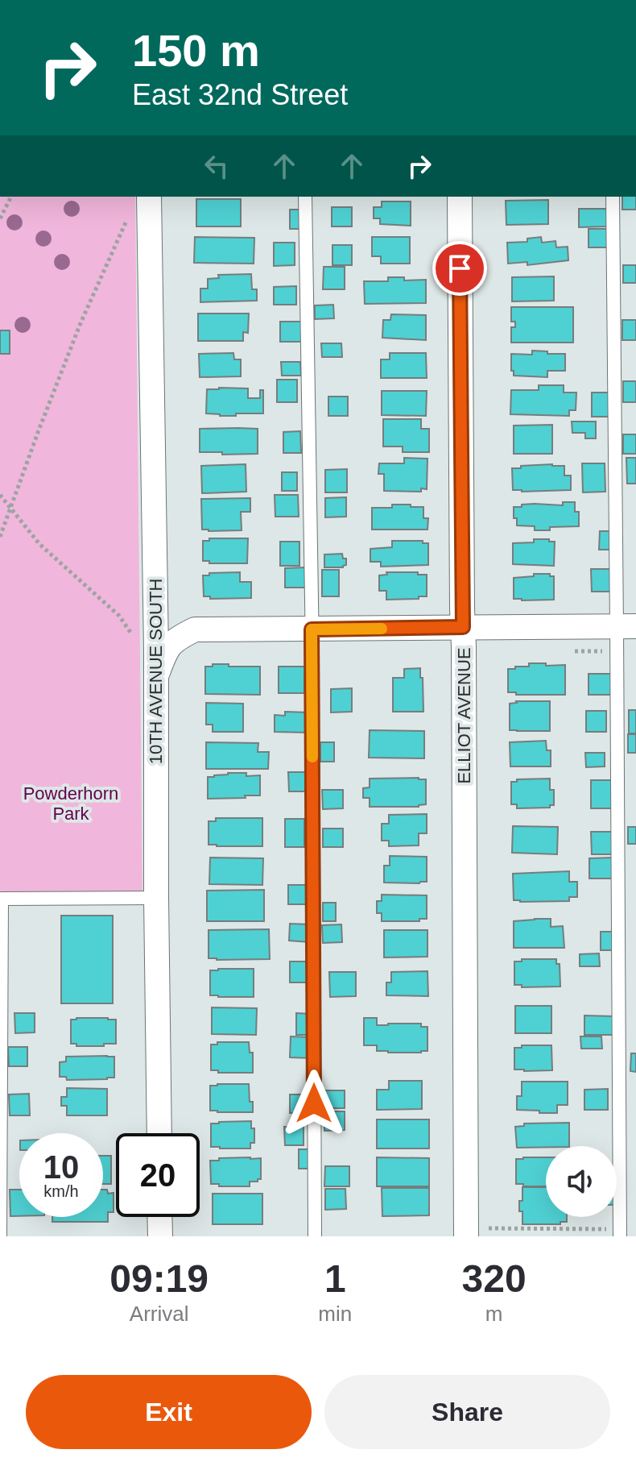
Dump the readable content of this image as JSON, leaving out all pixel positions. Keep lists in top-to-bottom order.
{
  "streets": {
    "street": ["10TH AVENUE SOUTH", "ELLIOT AVENUE"]
  },
  "parks": ["Powderhorn Park"],
  "page": {
    "turn": ["150 m", "East 32nd Street"],
    "speed": "10 km/h",
    "limit": "20",
    "eta": [
      "09:19",
      "Arrival",
      "1",
      "min",
      "320",
      "m"
    ],
    "buttons": ["Exit", "Share"]
  }
}
